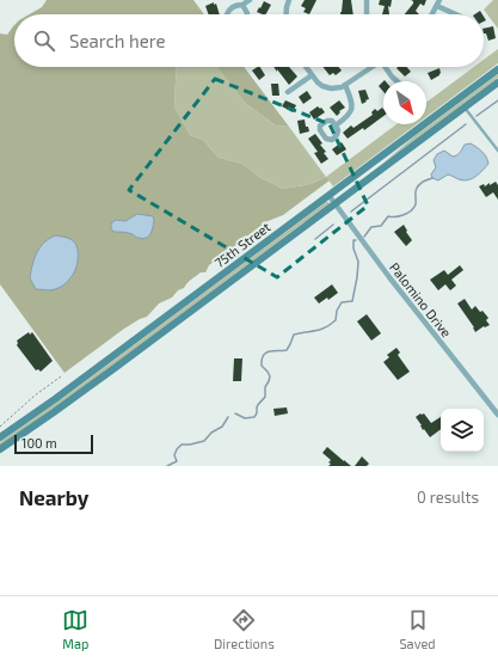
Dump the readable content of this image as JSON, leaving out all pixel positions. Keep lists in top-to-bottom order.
{
  "streets": {
    "main road": ["75th Street"],
    "street": ["Palomino Drive"]
  },
  "crossings": [
    ["75th Street", "Palomino Drive"]
  ],
  "scale_bar": "100 m",
  "north": "bottom right",
  "page": {
    "search": "Search here",
    "scale": "100 m",
    "heading": ["Nearby", "0 results"],
    "nav": ["Map", "Directions", "Saved"]
  }
}
